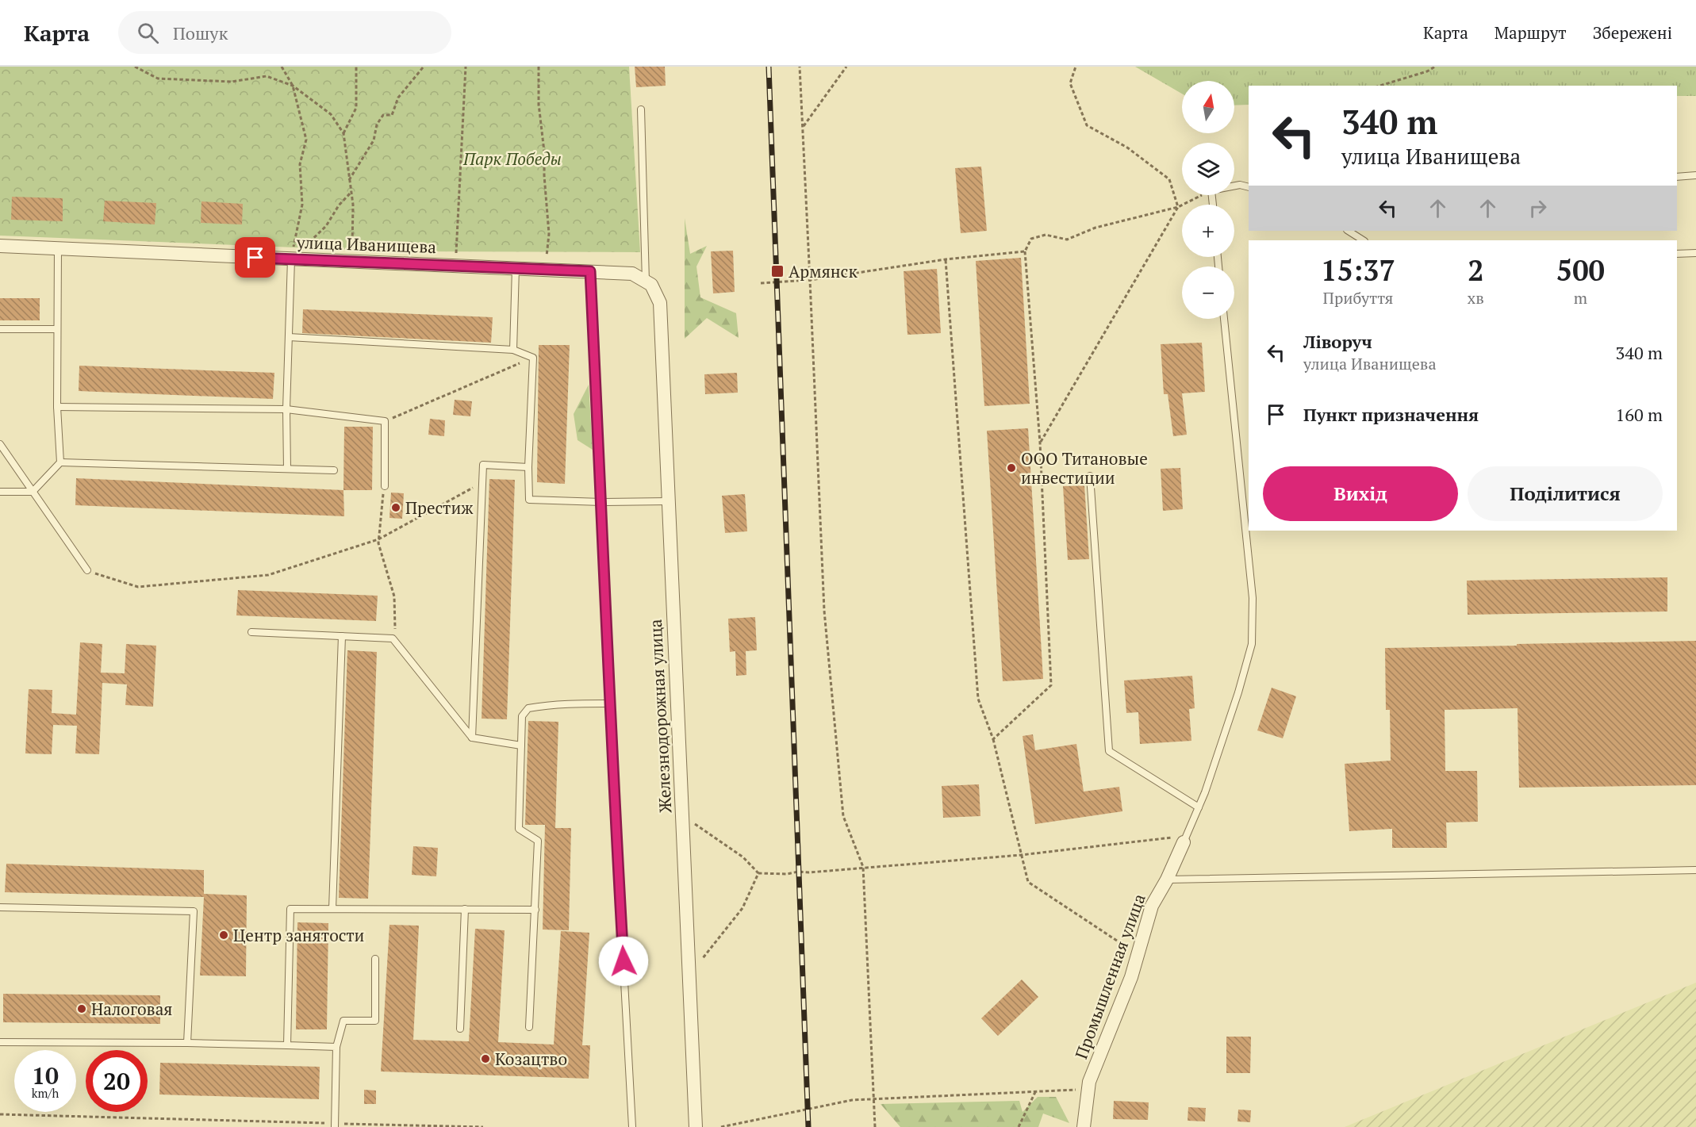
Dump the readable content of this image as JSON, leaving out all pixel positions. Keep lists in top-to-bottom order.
{
  "streets": {
    "street": ["улица Иванищева", "Железнодорожная улица", "Промышленная улица"]
  },
  "crossings": [
    ["улица Иванищева", "Железнодорожная улица"]
  ],
  "parks": ["Парк Победы"],
  "places": {
    "transit": ["Армянск"],
    "other": [
      "ООО Титановые инвестиции",
      "Престиж",
      "Центр занятости",
      "Налоговая",
      "Козацтво"
    ]
  },
  "north": "top",
  "page": {
    "header": "Карта",
    "search": "Пошук",
    "nav": ["Карта", "Маршрут", "Збережені"],
    "map_buttons": ["+", "−"],
    "turn": ["340 m", "улица Иванищева"],
    "eta": [
      "15:37",
      "Прибуття",
      "2",
      "хв",
      "500",
      "m"
    ],
    "list": [
      {
        "name": "Ліворуч",
        "note": "улица Иванищева",
        "value": "340 m"
      },
      {
        "name": "Пункт призначення",
        "value": "160 m"
      }
    ],
    "buttons": ["Вихід", "Поділитися"],
    "speed": "10 km/h",
    "limit": "20"
  }
}
